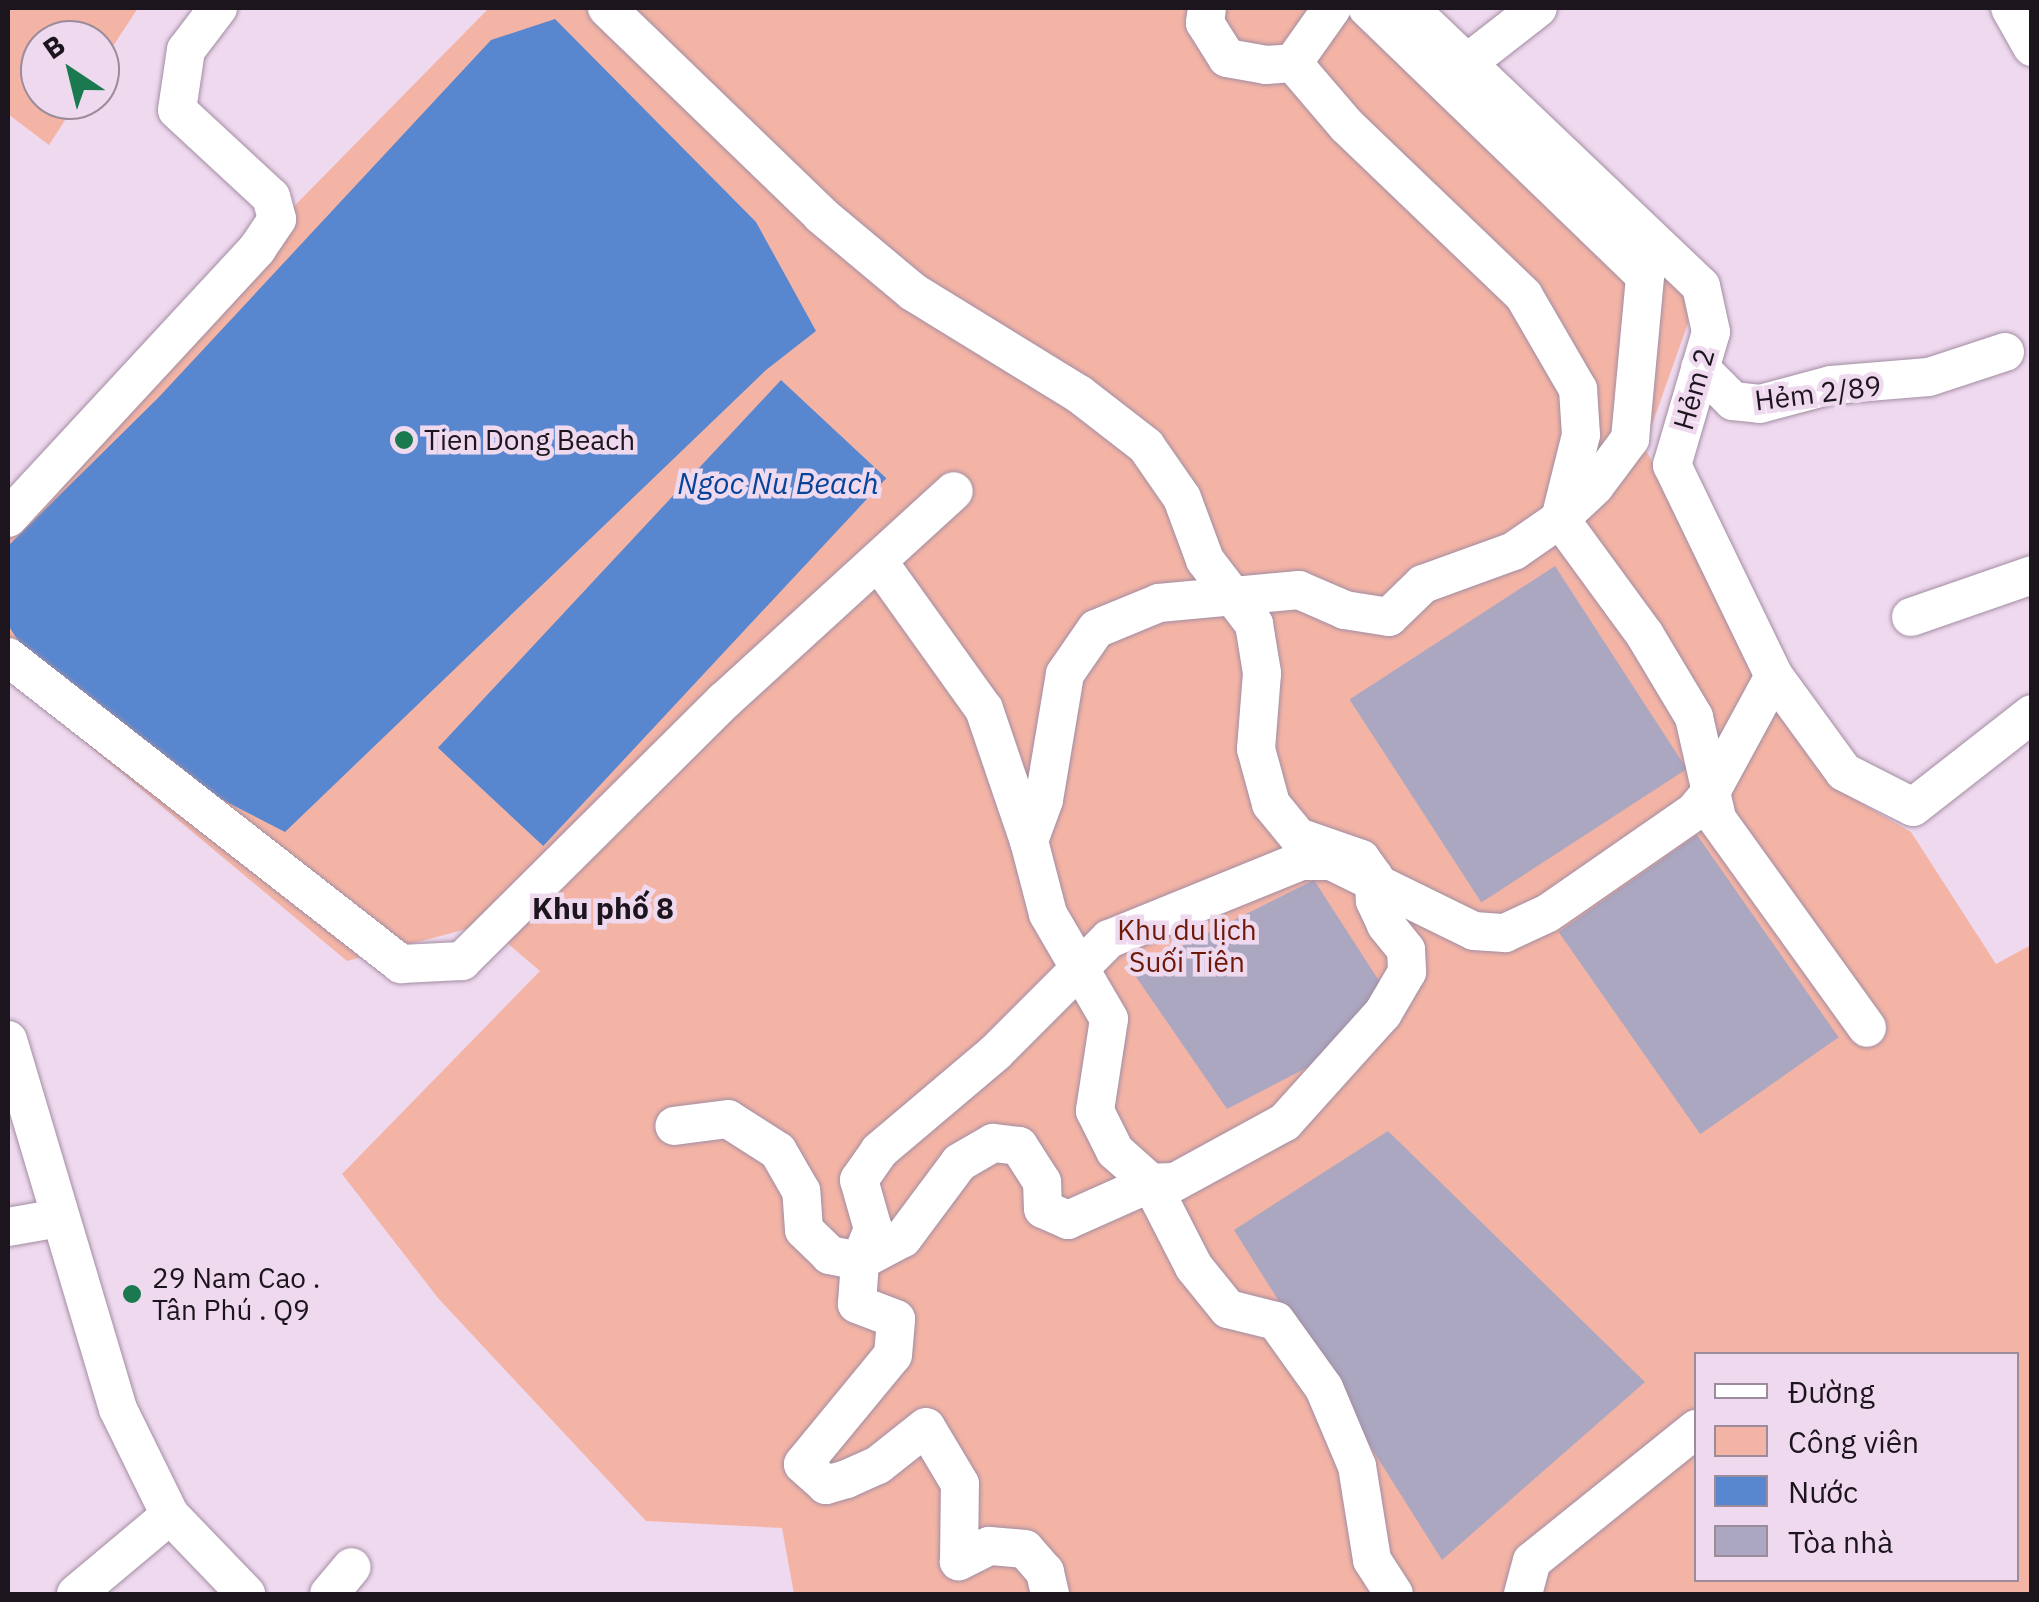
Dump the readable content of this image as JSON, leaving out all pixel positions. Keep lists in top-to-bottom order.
{
  "streets": {
    "street": ["Hẻm 2", "Hẻm 2/89"]
  },
  "crossings": [
    ["Hẻm 2", "Hẻm 2/89"]
  ],
  "districts": ["Khu phố 8"],
  "water": ["Ngoc Nu Beach"],
  "parks": ["Khu du lịch Suối Tiên"],
  "places": ["Tien Dong Beach", "29 Nam Cao . Tân Phú . Q9"],
  "legend": [
    "Đường",
    "Công viên",
    "Nước",
    "Tòa nhà"
  ],
  "north": "top left"
}
